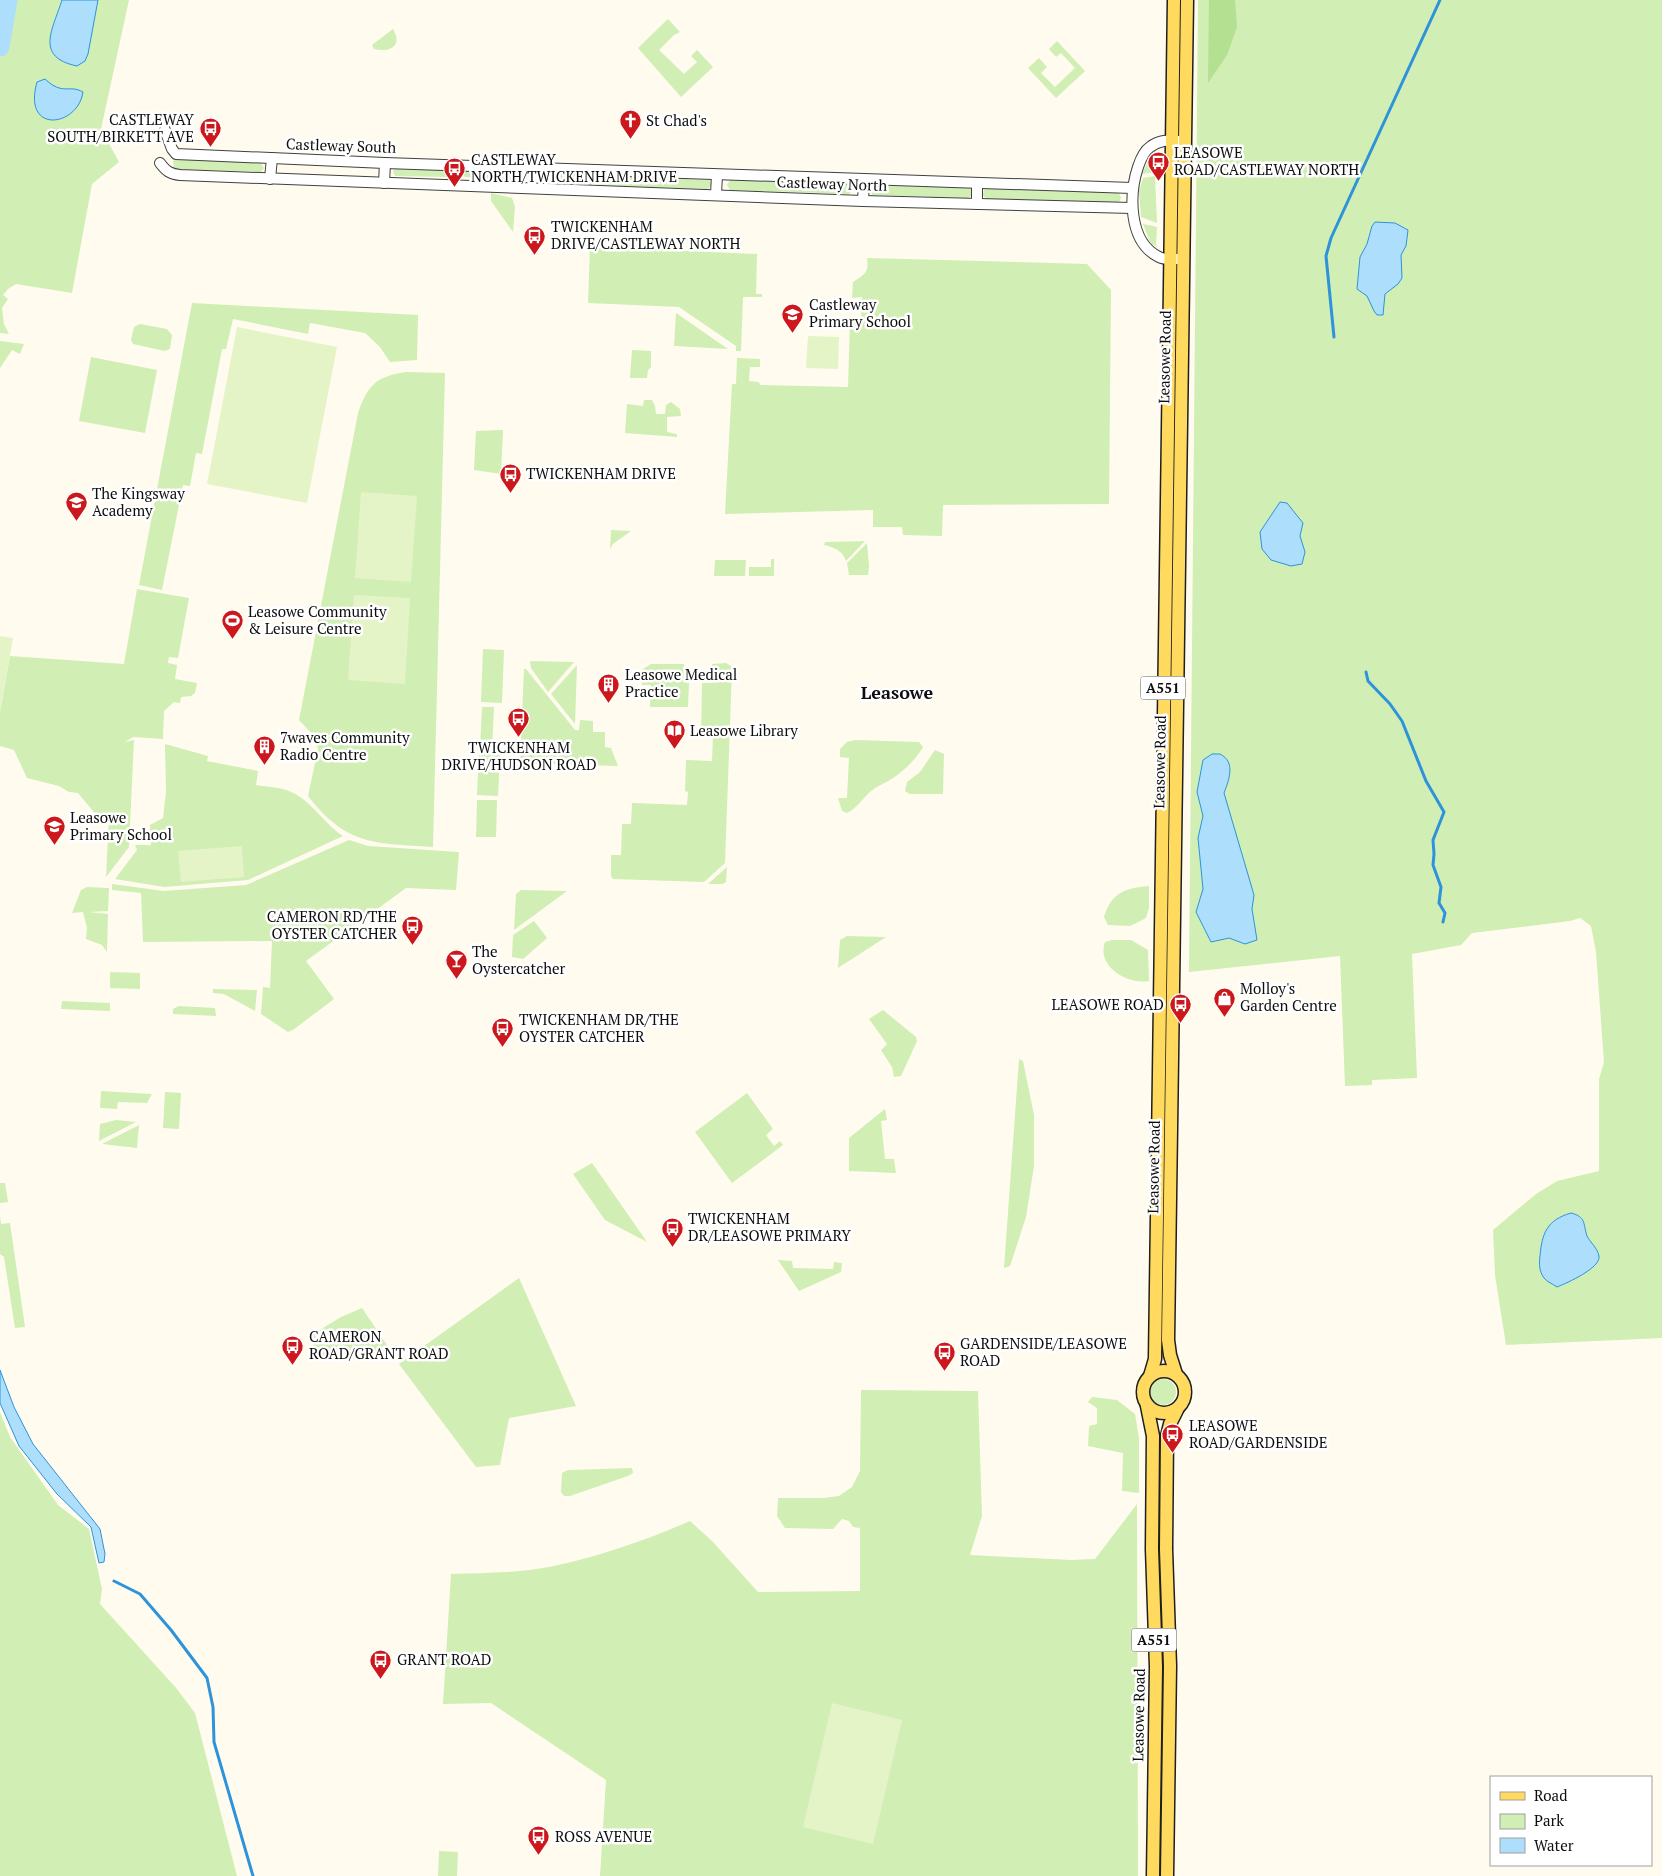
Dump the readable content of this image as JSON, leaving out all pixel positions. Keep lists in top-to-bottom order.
{
  "streets": {
    "main road": ["Leasowe Road", "A551"],
    "street": ["Castleway South", "Castleway North"]
  },
  "crossings": [
    ["Castleway South", "Castleway North"]
  ],
  "districts": ["Leasowe"],
  "places": {
    "church": ["St Chad's"],
    "bus stop": [
      "CASTLEWAY SOUTH/BIRKETT AVE",
      "LEASOWE ROAD/CASTLEWAY NORTH",
      "CASTLEWAY NORTH/TWICKENHAM DRIVE",
      "TWICKENHAM DRIVE/CASTLEWAY NORTH",
      "TWICKENHAM DRIVE",
      "TWICKENHAM DRIVE/HUDSON ROAD",
      "CAMERON RD/THE OYSTER CATCHER",
      "LEASOWE ROAD",
      "TWICKENHAM DR/THE OYSTER CATCHER",
      "TWICKENHAM DR/LEASOWE PRIMARY",
      "CAMERON ROAD/GRANT ROAD",
      "GARDENSIDE/LEASOWE ROAD",
      "LEASOWE ROAD/GARDENSIDE",
      "GRANT ROAD",
      "ROSS AVENUE"
    ],
    "school or university": ["Castleway Primary School", "The Kingsway Academy", "Leasowe Primary School"],
    "sports": ["Leasowe Community & Leisure Centre"],
    "building": ["Leasowe Medical Practice", "7waves Community Radio Centre"],
    "library": ["Leasowe Library"],
    "bar": ["The Oystercatcher"],
    "shop": ["Molloy's Garden Centre"]
  },
  "legend": ["Road", "Park", "Water"]
}
